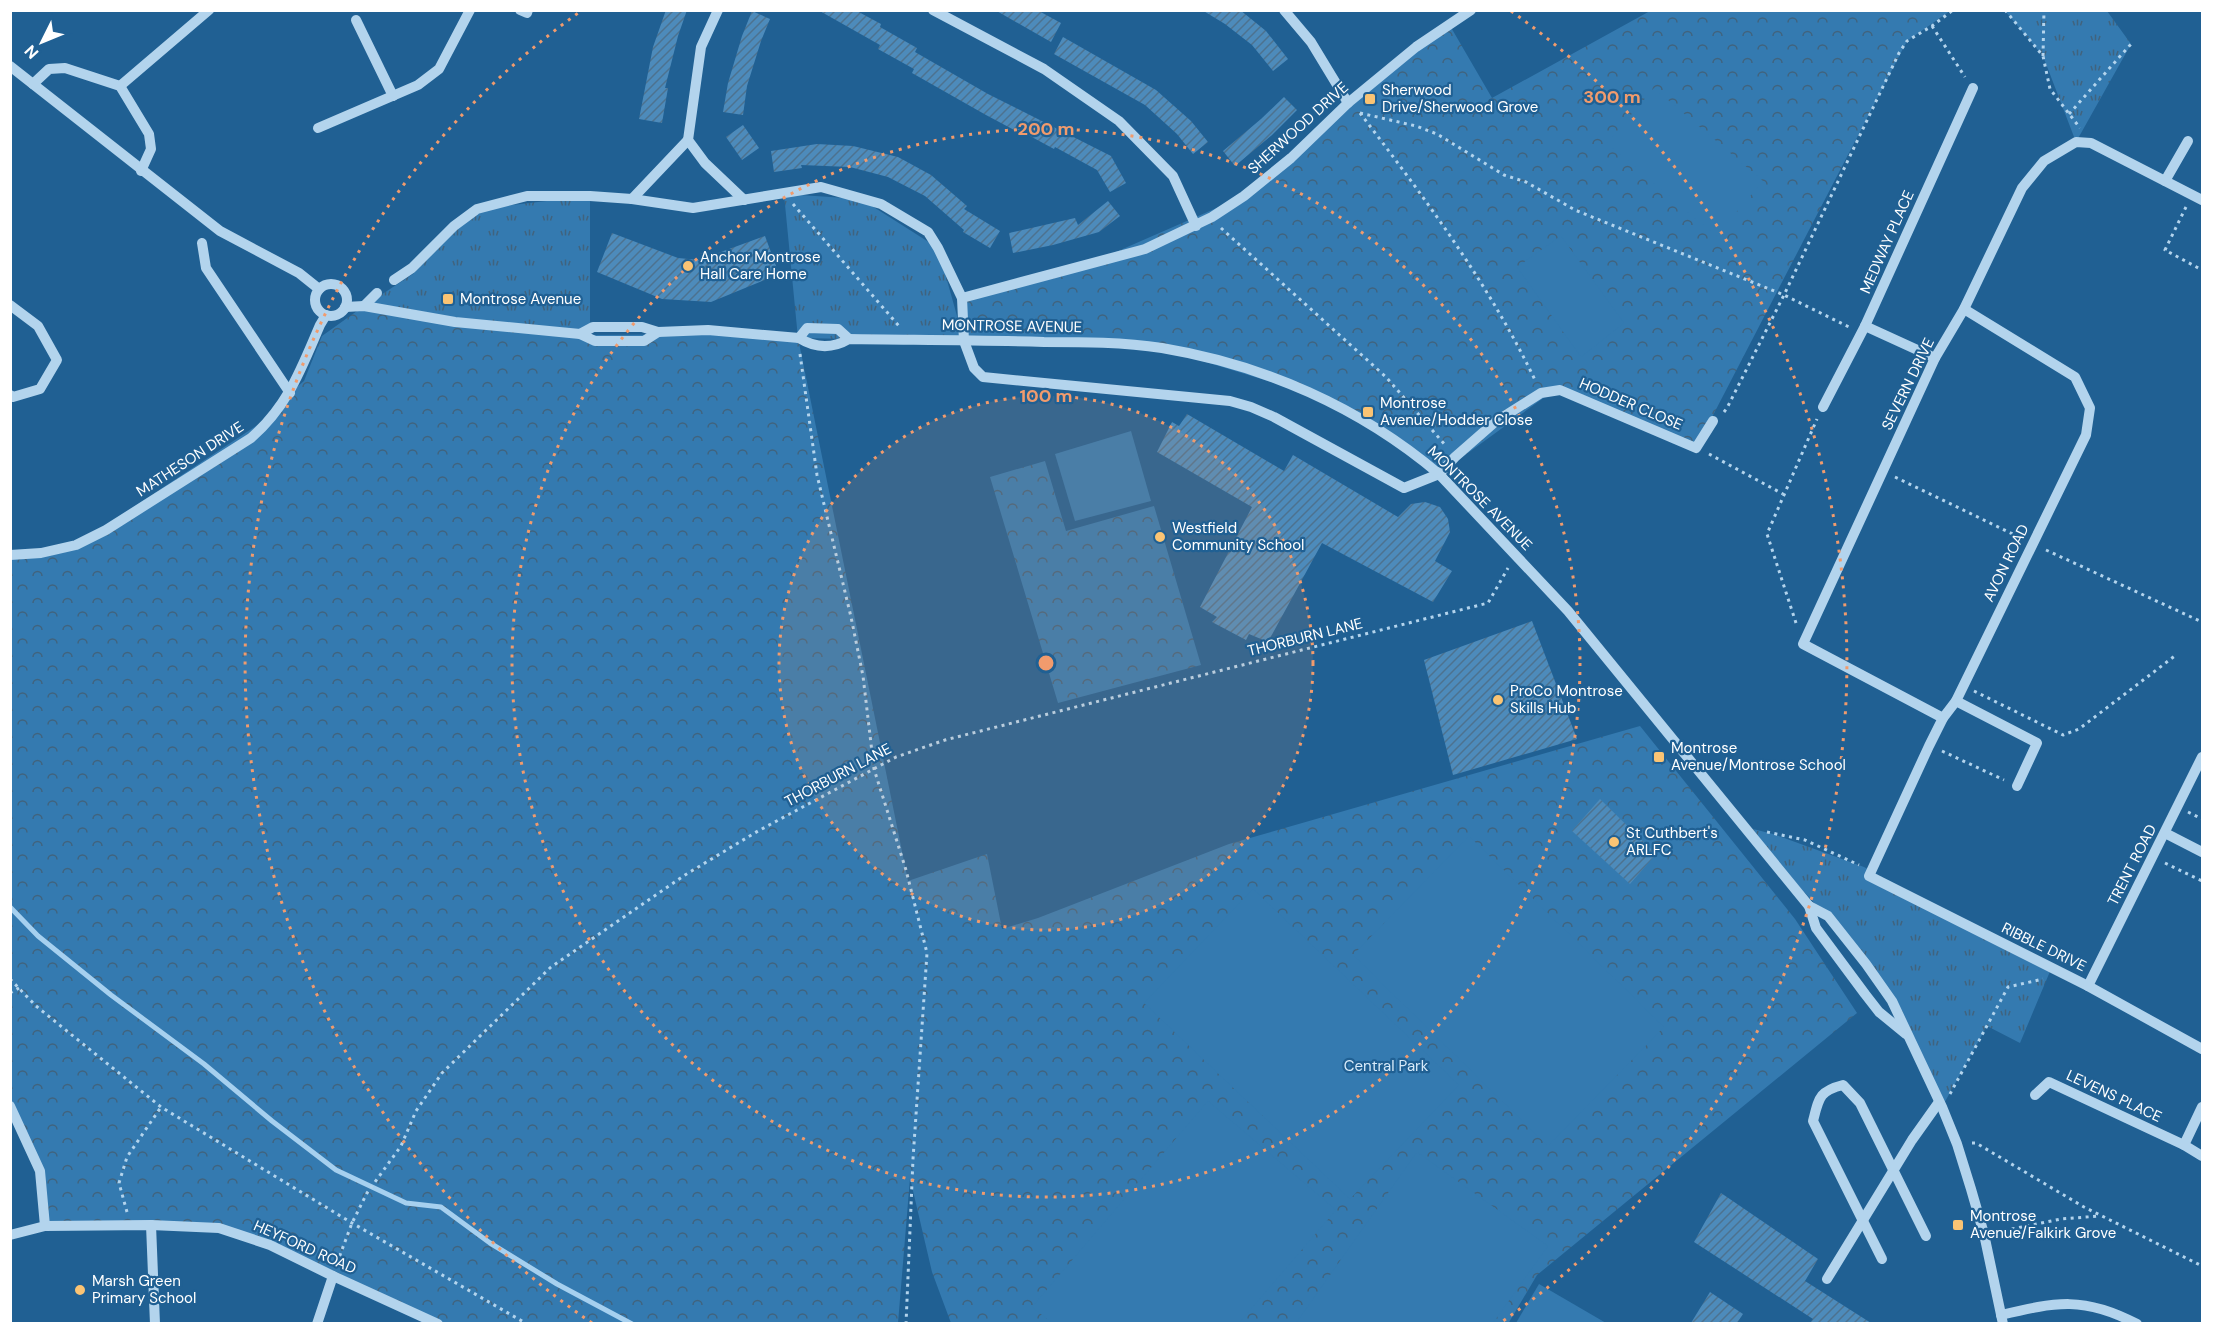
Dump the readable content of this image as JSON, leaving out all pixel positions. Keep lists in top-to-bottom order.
{
  "streets": {
    "street": [
      "SHERWOOD DRIVE",
      "MEDWAY PLACE",
      "MONTROSE AVENUE",
      "SEVERN DRIVE",
      "HODDER CLOSE",
      "MATHESON DRIVE",
      "AVON ROAD",
      "TRENT ROAD",
      "RIBBLE DRIVE",
      "LEVENS PLACE",
      "HEYFORD ROAD"
    ],
    "path": ["THORBURN LANE"]
  },
  "crossings": [
    ["MONTROSE AVENUE", "MATHESON DRIVE"],
    ["MONTROSE AVENUE", "THORBURN LANE"],
    ["SEVERN DRIVE", "AVON ROAD"],
    ["AVON ROAD", "RIBBLE DRIVE"],
    ["THORBURN LANE", "HEYFORD ROAD"],
    ["TRENT ROAD", "RIBBLE DRIVE"]
  ],
  "parks": ["Central Park"],
  "places": {
    "transit": [
      "Sherwood Drive/Sherwood Grove",
      "Montrose Avenue",
      "Montrose Avenue/Hodder Close",
      "Montrose Avenue/Montrose School",
      "Montrose Avenue/Falkirk Grove"
    ],
    "other": [
      "Anchor Montrose Hall Care Home",
      "Westfield Community School",
      "ProCo Montrose Skills Hub",
      "St Cuthbert's ARLFC",
      "Marsh Green Primary School"
    ]
  },
  "north": "bottom left",
  "rings": ["300 m", "200 m", "100 m"]
}
